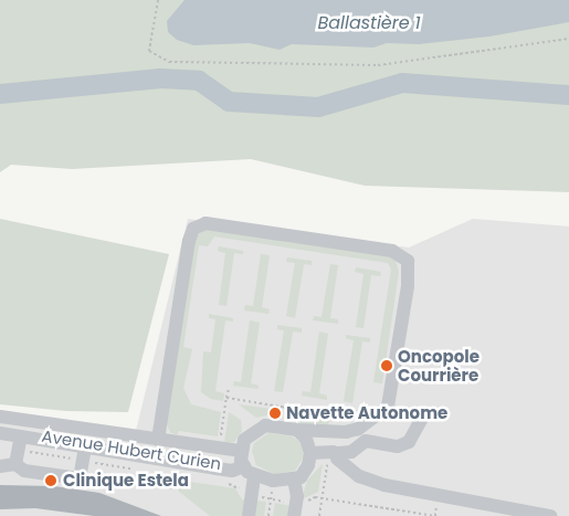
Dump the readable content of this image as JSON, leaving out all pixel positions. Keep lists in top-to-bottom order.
{
  "streets": {
    "street": ["Avenue Hubert Curien"]
  },
  "water": ["Ballastière 1"],
  "places": ["Oncopole Courrière", "Navette Autonome", "Clinique Estela"]
}
